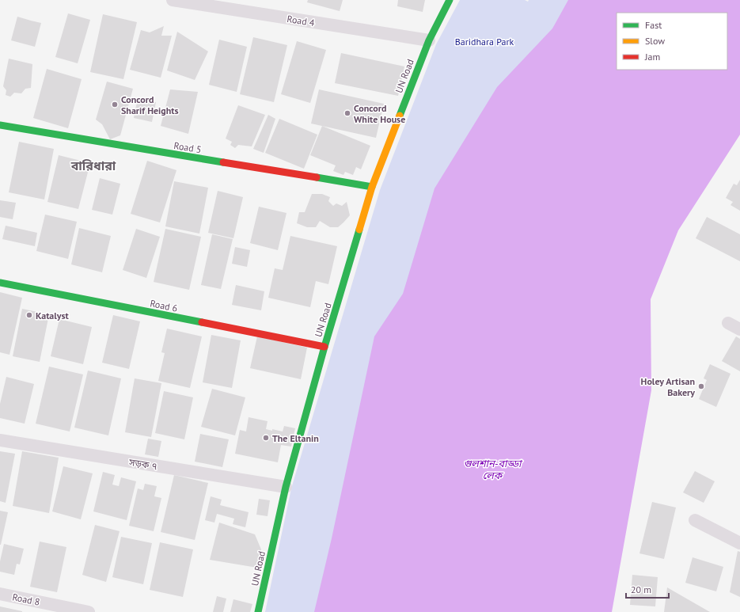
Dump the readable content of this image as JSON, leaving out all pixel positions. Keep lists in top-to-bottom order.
{
  "streets": {
    "street": [
      "Road 4",
      "UN Road",
      "Road 5",
      "Road 6",
      "সড়ক ৭",
      "Road 8"
    ]
  },
  "crossings": [
    ["Road 4", "UN Road"],
    ["UN Road", "Road 5"],
    ["UN Road", "Road 6"],
    ["UN Road", "সড়ক ৭"]
  ],
  "districts": ["বারিধারা"],
  "water": ["গুলশান-বাড্ডা লেক"],
  "parks": ["Baridhara Park"],
  "places": [
    "Concord Sharif Heights",
    "Concord White House",
    "Katalyst",
    "Holey Artisan Bakery",
    "The Eltanin"
  ],
  "legend": ["Fast", "Slow", "Jam"],
  "scale_bar": "20 m"
}
